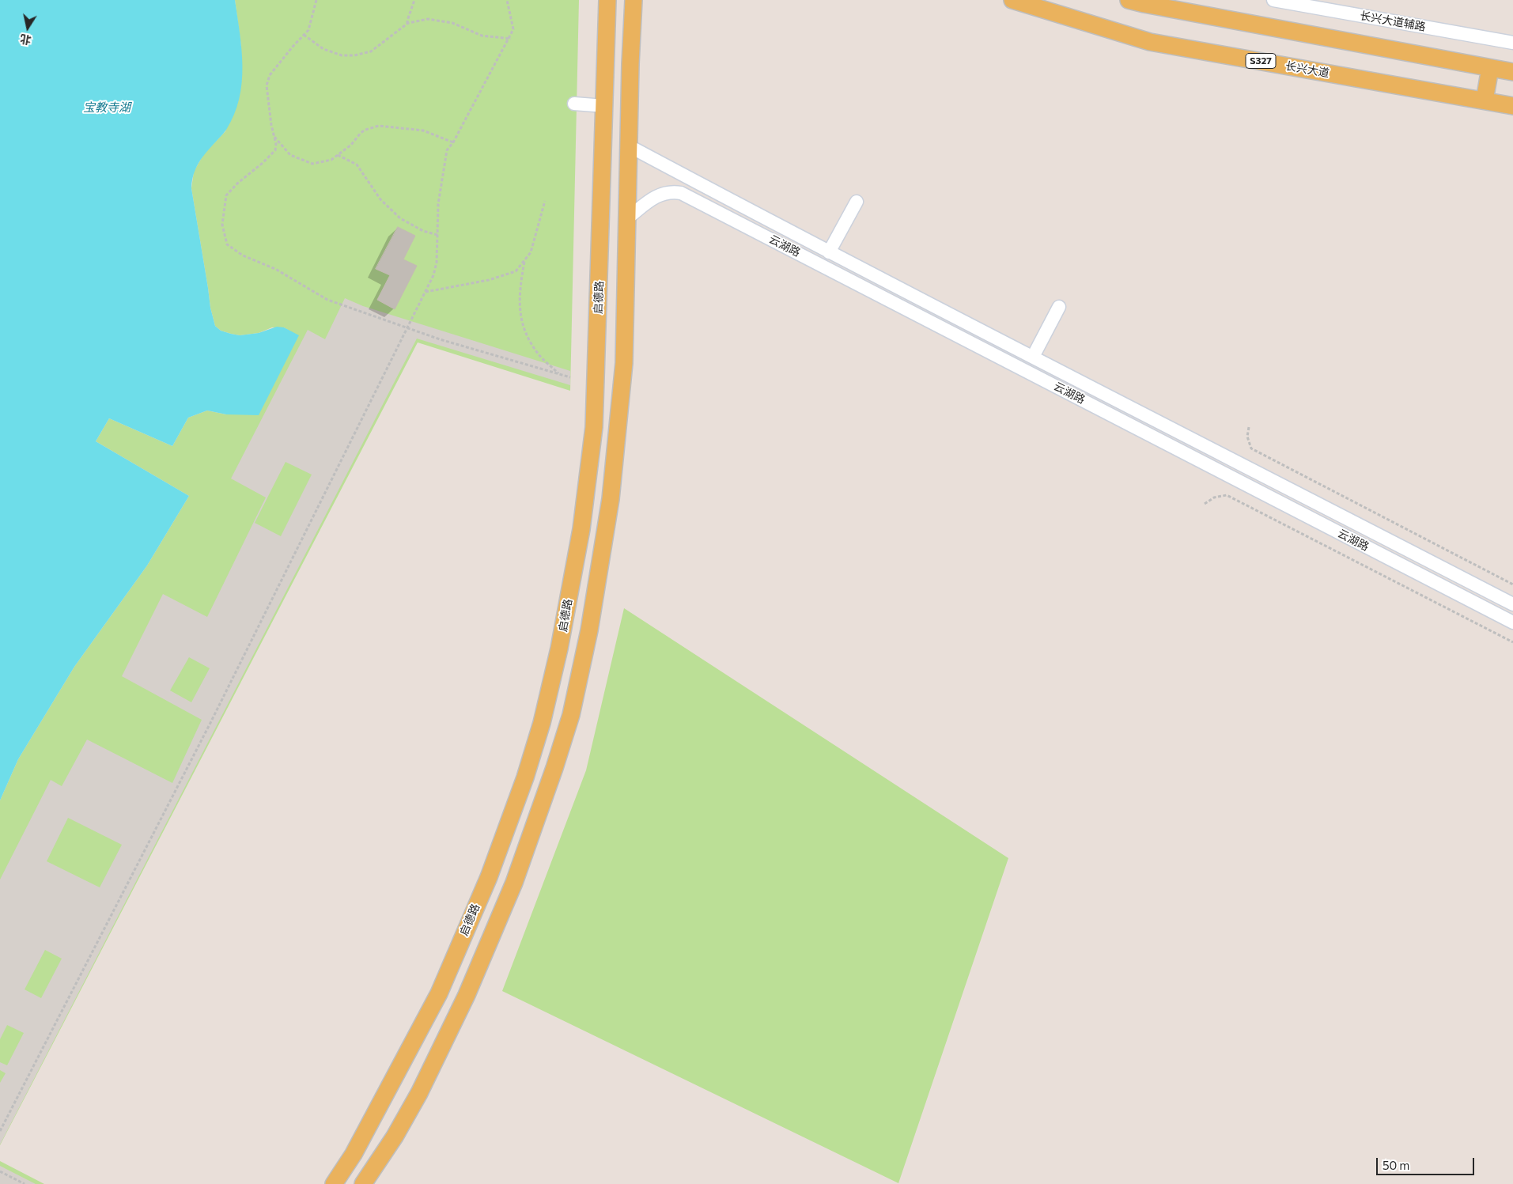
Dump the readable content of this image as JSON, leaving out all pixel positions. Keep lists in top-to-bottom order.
{
  "streets": {
    "main road": ["S327", "长兴大道", "启德路"],
    "street": ["长兴大道辅路", "云湖路"]
  },
  "water": ["宝教寺湖"],
  "scale_bar": "50 m",
  "north": "bottom"
}
